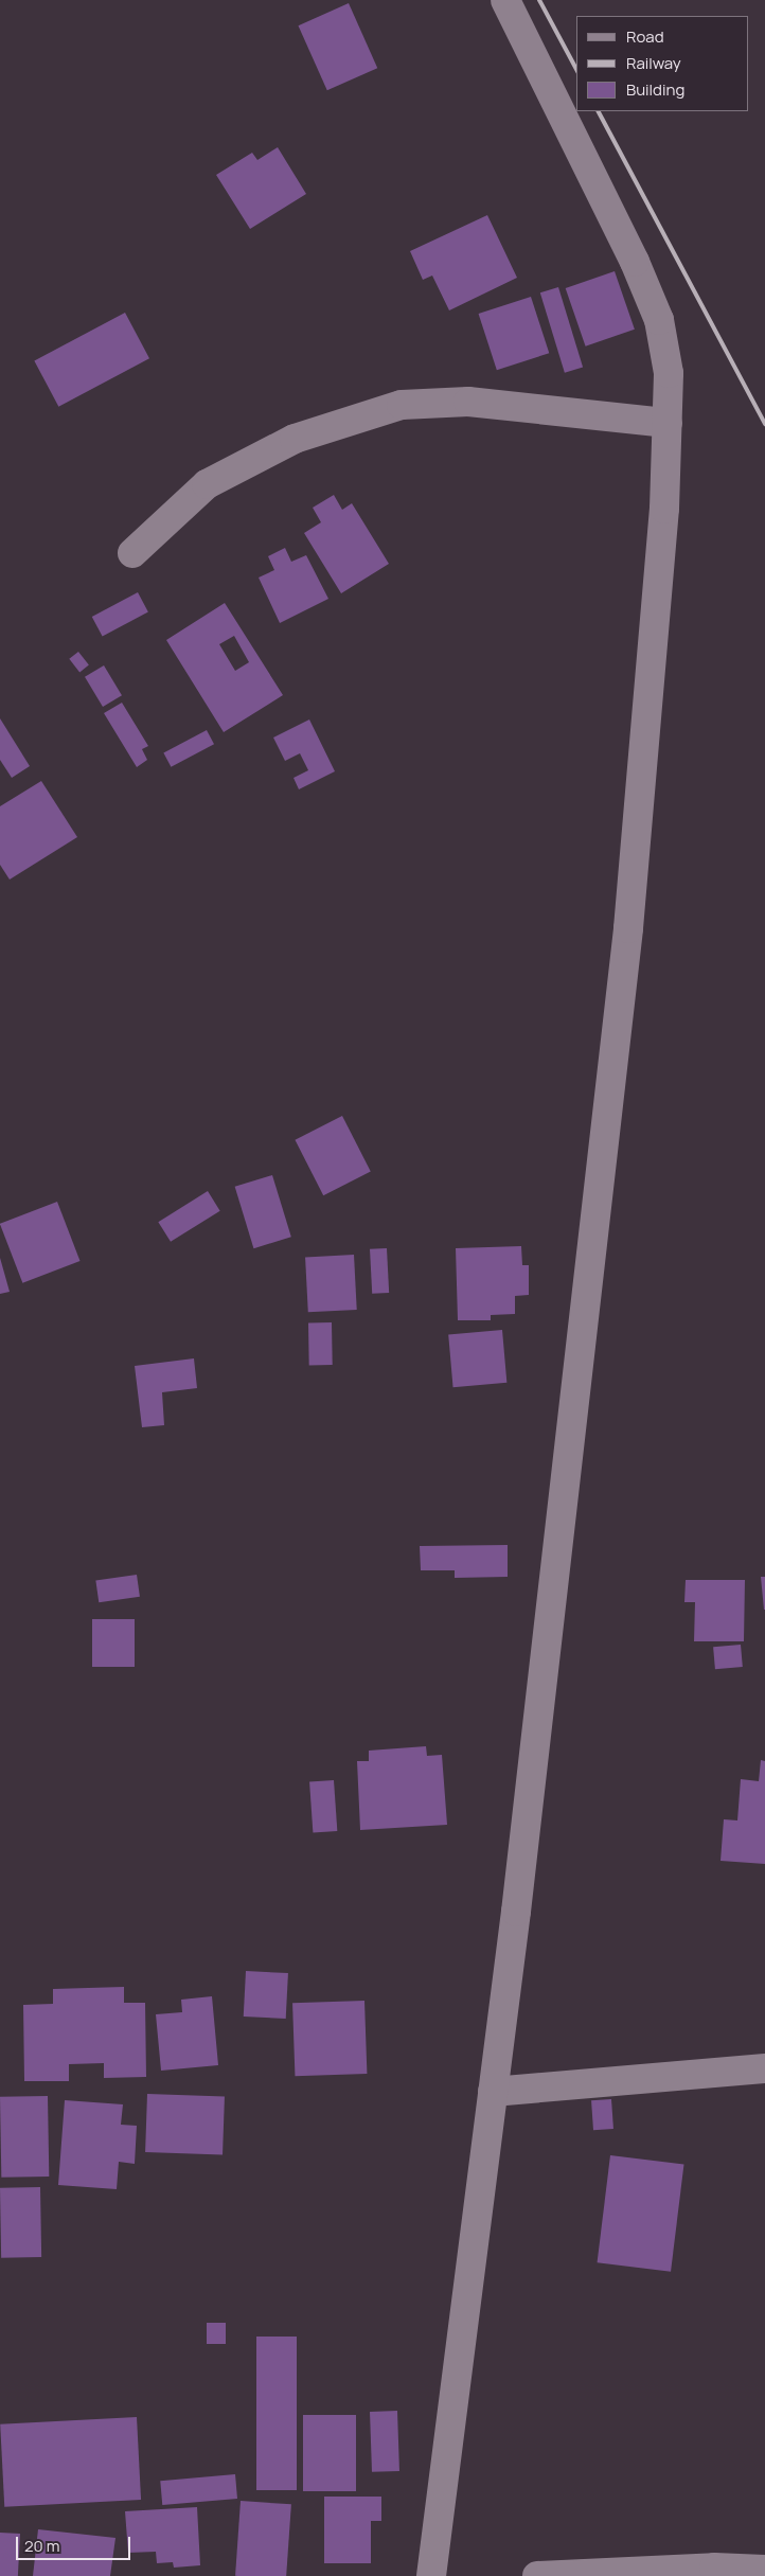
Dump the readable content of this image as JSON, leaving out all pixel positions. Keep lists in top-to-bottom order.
{
  "legend": ["Road", "Railway", "Building"],
  "scale_bar": "20 m"
}
